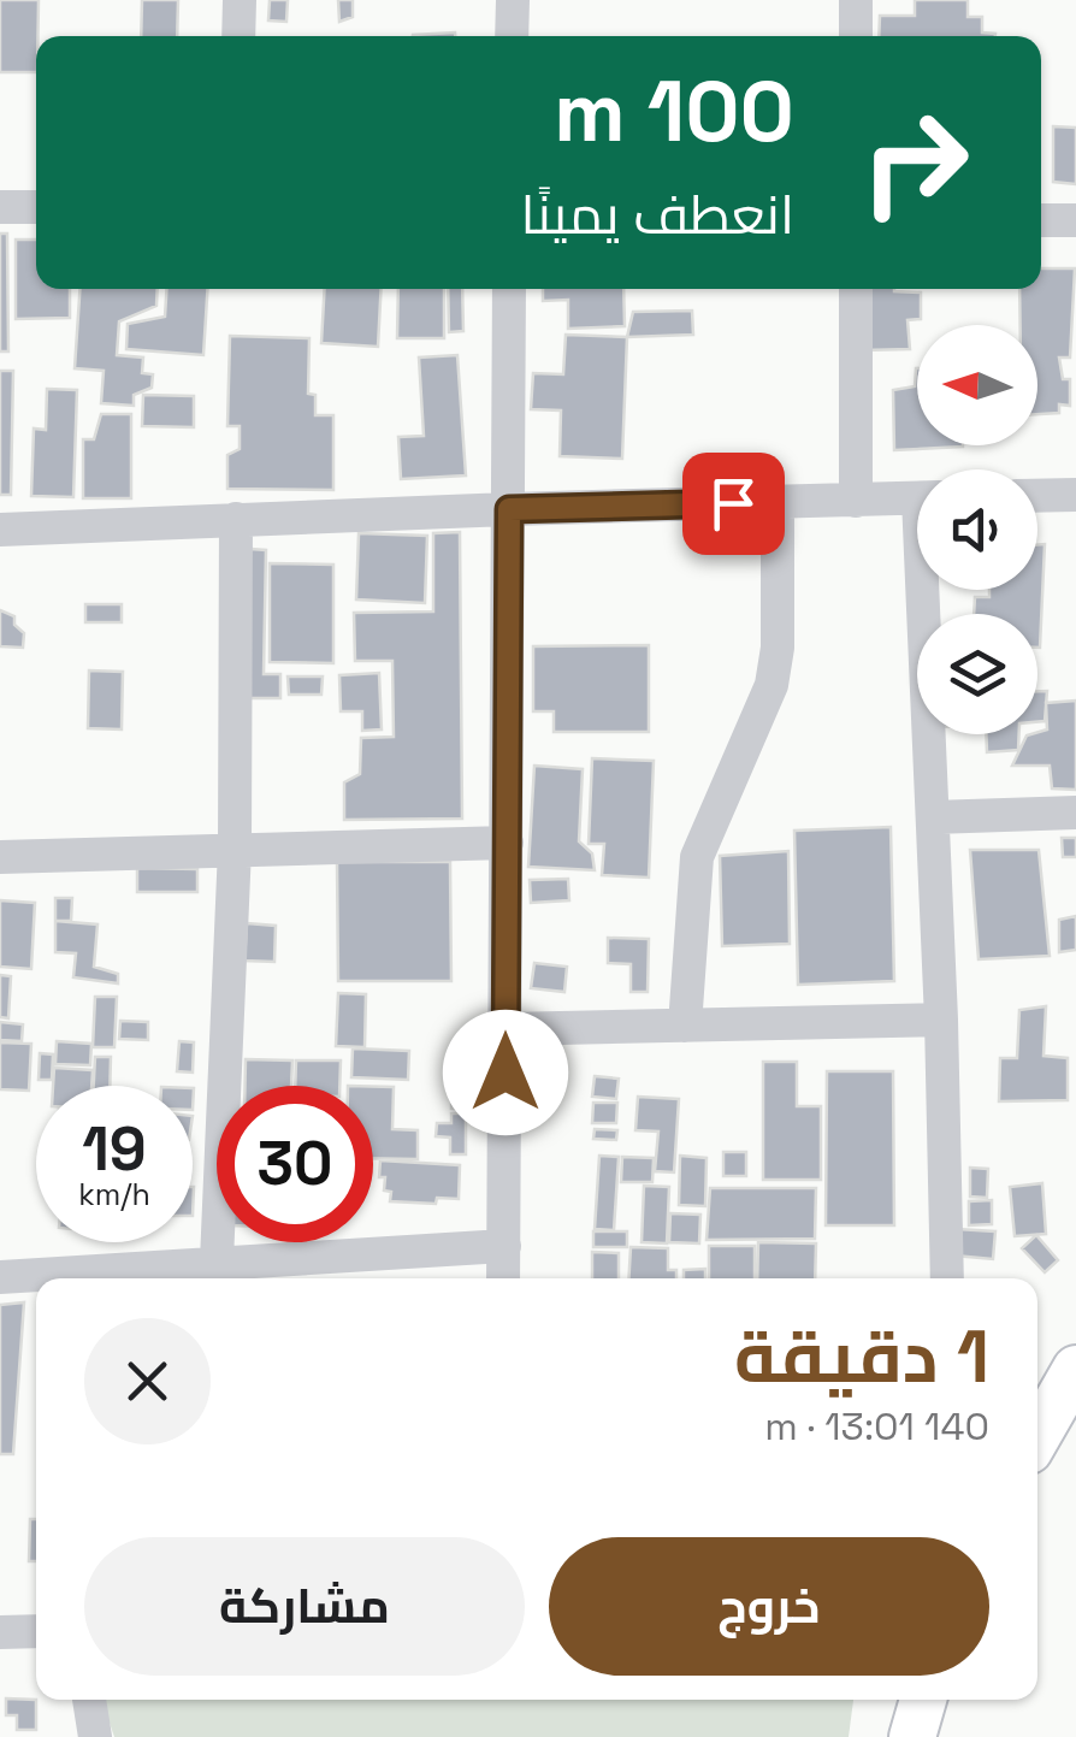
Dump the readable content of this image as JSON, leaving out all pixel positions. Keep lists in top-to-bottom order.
{
  "north": "left",
  "page": {
    "turn": ["100 m", "انعطف يمينًا"],
    "speed": "19 km/h",
    "limit": "30",
    "heading": ["1 دقيقة", "140 m · 13:01"],
    "buttons": ["خروج", "مشاركة"]
  }
}
